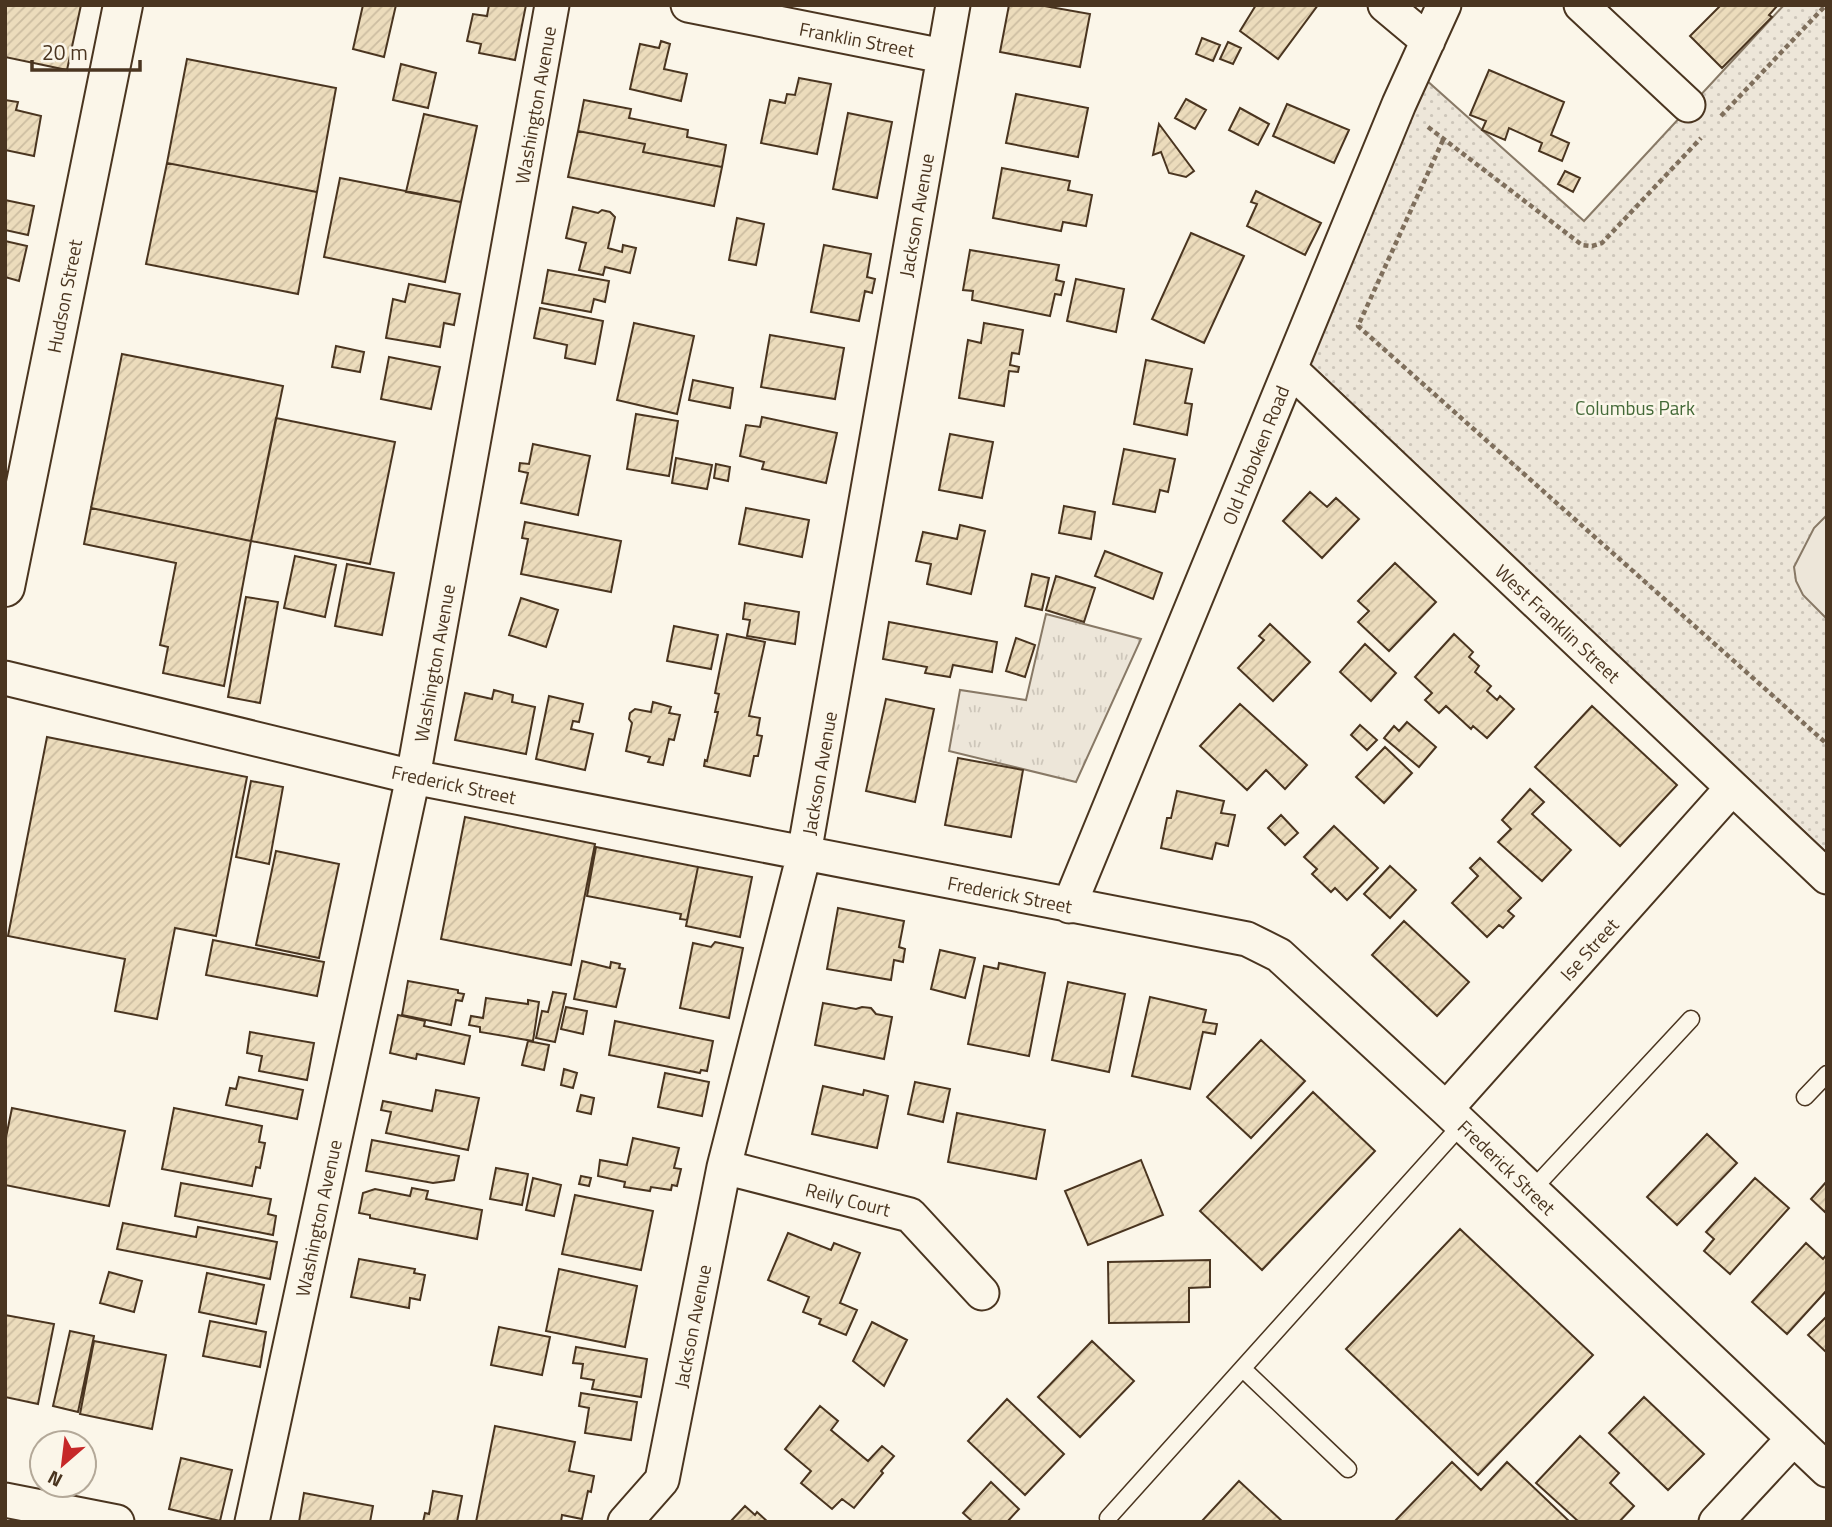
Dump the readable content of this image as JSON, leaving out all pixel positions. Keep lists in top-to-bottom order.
{
  "streets": {
    "main road": ["Hudson Street"],
    "street": [
      "Franklin Street",
      "Washington Avenue",
      "Jackson Avenue",
      "Old Hoboken Road",
      "West Franklin Street",
      "Frederick Street",
      "Ise Street",
      "Reily Court"
    ]
  },
  "crossings": [
    ["Franklin Street", "Jackson Avenue"],
    ["Washington Avenue", "Frederick Street"],
    ["Jackson Avenue", "Frederick Street"],
    ["Jackson Avenue", "Reily Court"],
    ["Old Hoboken Road", "West Franklin Street"],
    ["Old Hoboken Road", "Frederick Street"],
    ["West Franklin Street", "Ise Street"],
    ["Frederick Street", "Ise Street"]
  ],
  "parks": ["Columbus Park"],
  "scale_bar": "20 m",
  "north": "bottom left"
}
